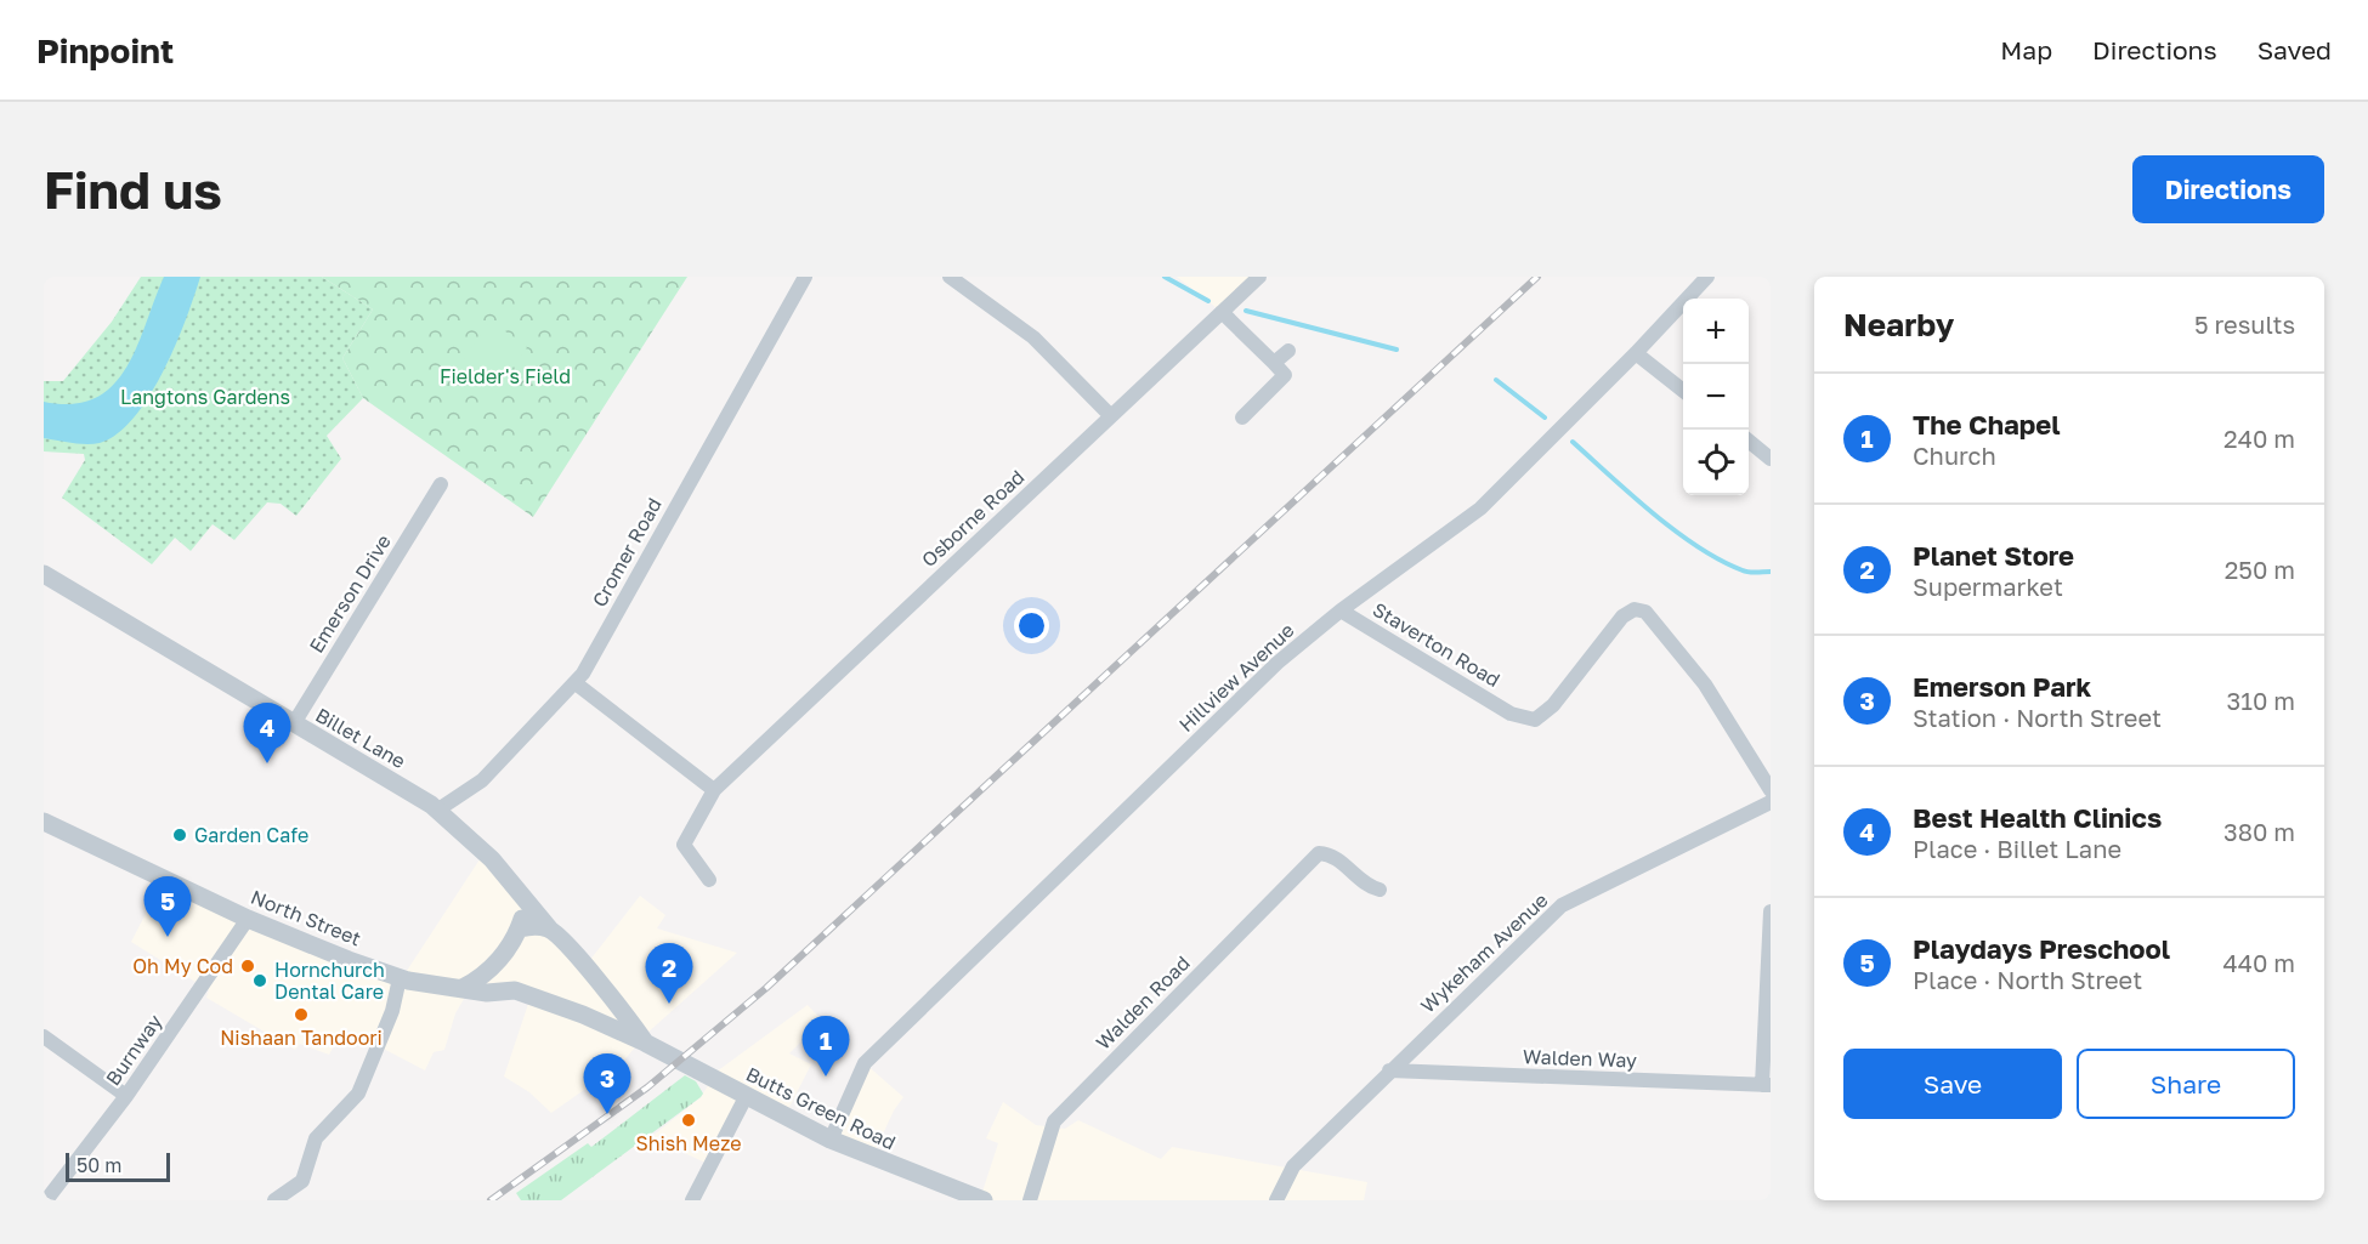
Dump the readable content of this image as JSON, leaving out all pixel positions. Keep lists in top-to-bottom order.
{
  "streets": {
    "street": [
      "Osborne Road",
      "Cromer Road",
      "Emerson Drive",
      "Staverton Road",
      "Hillview Avenue",
      "Billet Lane",
      "North Street",
      "Wykeham Avenue",
      "Walden Road",
      "Burnway",
      "Walden Way",
      "Butts Green Road"
    ]
  },
  "crossings": [
    ["Cromer Road", "Billet Lane"],
    ["Emerson Drive", "Billet Lane"],
    ["Staverton Road", "Hillview Avenue"],
    ["Hillview Avenue", "Butts Green Road"],
    ["Billet Lane", "North Street"],
    ["Billet Lane", "Butts Green Road"],
    ["North Street", "Burnway"],
    ["North Street", "Butts Green Road"],
    ["Wykeham Avenue", "Walden Way"]
  ],
  "parks": ["Fielder's Field", "Langtons Gardens"],
  "places": [
    "Garden Cafe",
    "Oh My Cod",
    "Hornchurch Dental Care",
    "Nishaan Tandoori",
    "Shish Meze"
  ],
  "scale_bar": "50 m",
  "page": {
    "header": "Pinpoint",
    "nav": ["Map", "Directions", "Saved"],
    "buttons": [
      "Directions",
      ["Save", "Share"]
    ],
    "title": "Find us",
    "heading": ["Nearby", "5 results"],
    "map_buttons": ["+", "−"],
    "list": [
      {
        "mark": "1",
        "name": "The Chapel",
        "note": "Church",
        "value": "240 m"
      },
      {
        "mark": "2",
        "name": "Planet Store",
        "note": "Supermarket",
        "value": "250 m"
      },
      {
        "mark": "3",
        "name": "Emerson Park",
        "note": "Station · North Street",
        "value": "310 m"
      },
      {
        "mark": "4",
        "name": "Best Health Clinics",
        "note": "Place · Billet Lane",
        "value": "380 m"
      },
      {
        "mark": "5",
        "name": "Playdays Preschool",
        "note": "Place · North Street",
        "value": "440 m"
      }
    ],
    "pins": [
      "4",
      "5",
      "2",
      "1",
      "3"
    ],
    "scale": "50 m"
  }
}
